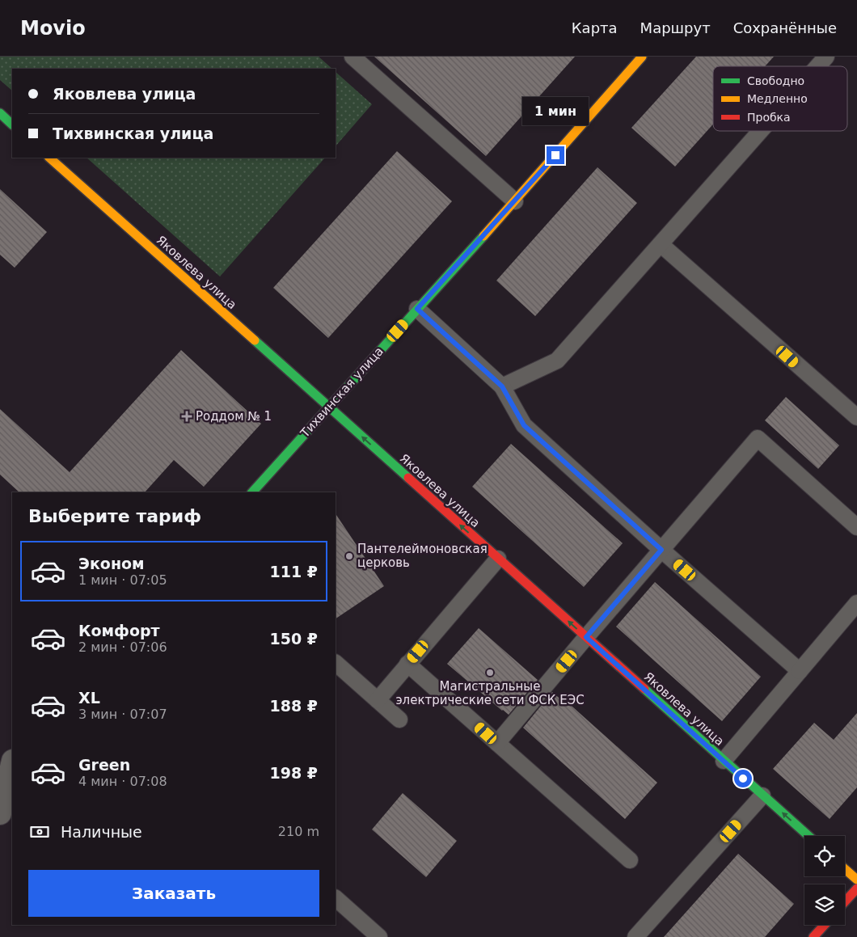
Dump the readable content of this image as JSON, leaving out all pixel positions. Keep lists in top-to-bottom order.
{
  "streets": {
    "street": ["Яковлева улица", "Тихвинская улица"]
  },
  "crossings": [
    ["Яковлева улица", "Тихвинская улица"]
  ],
  "one_way": ["Яковлева улица"],
  "places": {
    "health": ["Роддом № 1"],
    "other": ["Пантелеймоновская церковь", "Магистральные электрические сети ФСК ЕЭС"]
  },
  "legend": ["Свободно", "Медленно", "Пробка"],
  "page": {
    "header": "Movio",
    "nav": ["Карта", "Маршрут", "Сохранённые"],
    "banner": ["Яковлева улица", "Тихвинская улица"],
    "bubble": "1 мин",
    "heading": "Выберите тариф",
    "list": [
      {
        "name": "Эконом",
        "note": "1 мин · 07:05",
        "value": "111 ₽"
      },
      {
        "name": "Комфорт",
        "note": "2 мин · 07:06",
        "value": "150 ₽"
      },
      {
        "name": "XL",
        "note": "3 мин · 07:07",
        "value": "188 ₽"
      },
      {
        "name": "Green",
        "note": "4 мин · 07:08",
        "value": "198 ₽"
      }
    ],
    "pay": ["Наличные", "210 m"],
    "buttons": "Заказать"
  }
}
